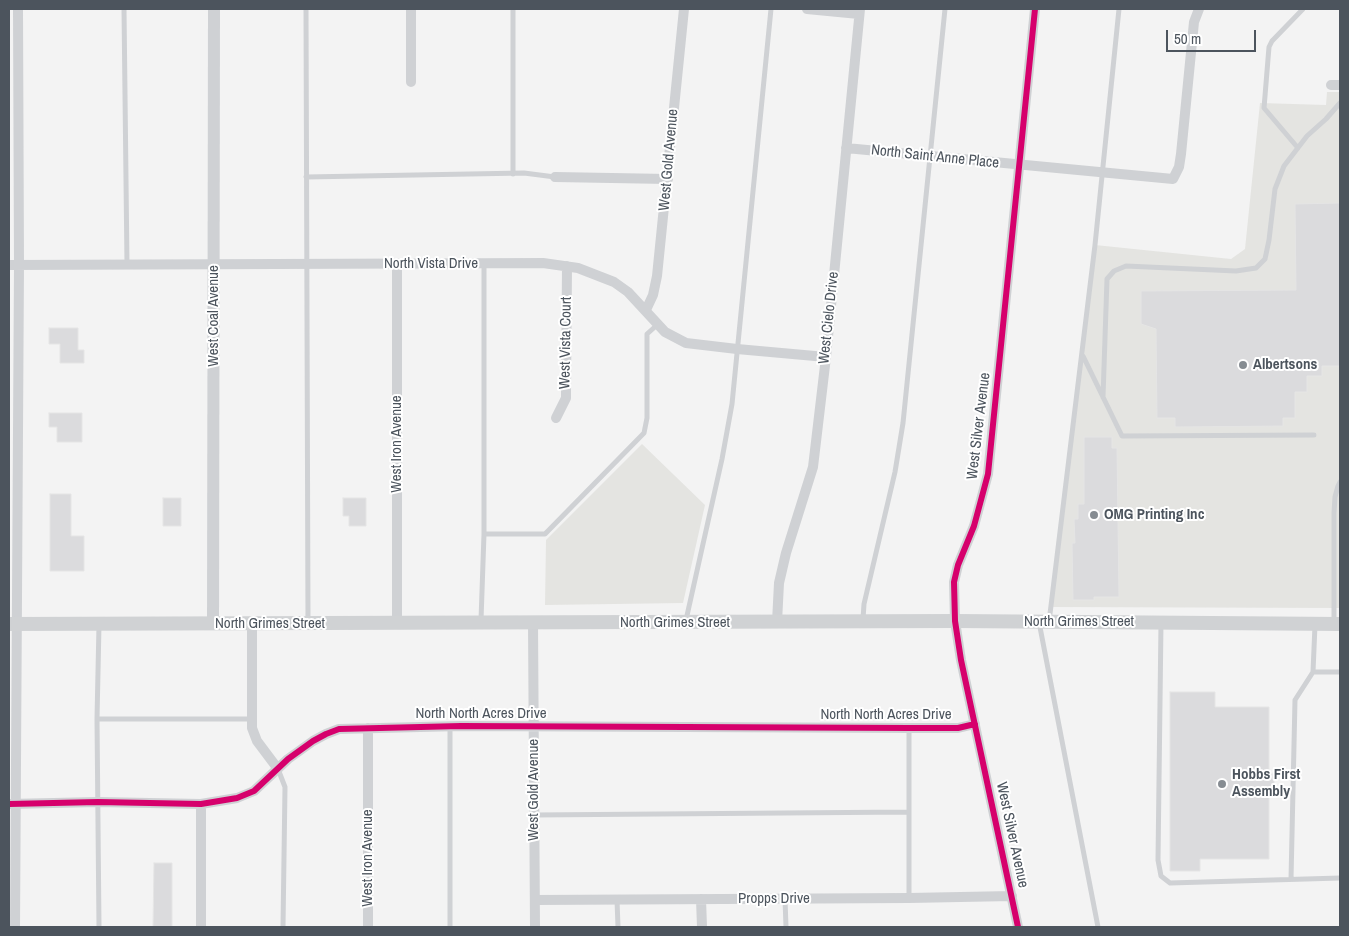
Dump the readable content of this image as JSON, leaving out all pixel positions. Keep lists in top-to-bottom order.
{
  "streets": {
    "main road": ["North Grimes Street"],
    "street": [
      "North Saint Anne Place",
      "West Gold Avenue",
      "North Vista Drive",
      "West Coal Avenue",
      "West Cielo Drive",
      "West Vista Court",
      "West Silver Avenue",
      "West Iron Avenue",
      "North North Acres Drive",
      "Propps Drive"
    ]
  },
  "crossings": [
    ["North Saint Anne Place", "West Cielo Drive"],
    ["North Saint Anne Place", "West Silver Avenue"],
    ["West Gold Avenue", "North Vista Drive"],
    ["West Gold Avenue", "North Grimes Street"],
    ["West Gold Avenue", "North North Acres Drive"],
    ["West Gold Avenue", "Propps Drive"],
    ["North Vista Drive", "West Coal Avenue"],
    ["North Vista Drive", "West Cielo Drive"],
    ["North Vista Drive", "West Vista Court"],
    ["North Vista Drive", "West Iron Avenue"],
    ["West Coal Avenue", "North Grimes Street"],
    ["West Cielo Drive", "North Grimes Street"],
    ["West Silver Avenue", "North Grimes Street"],
    ["West Silver Avenue", "North North Acres Drive"],
    ["West Silver Avenue", "Propps Drive"],
    ["West Iron Avenue", "North Grimes Street"],
    ["West Iron Avenue", "North North Acres Drive"]
  ],
  "places": ["Albertsons", "OMG Printing Inc", "Hobbs First Assembly"],
  "scale_bar": "50 m"
}
